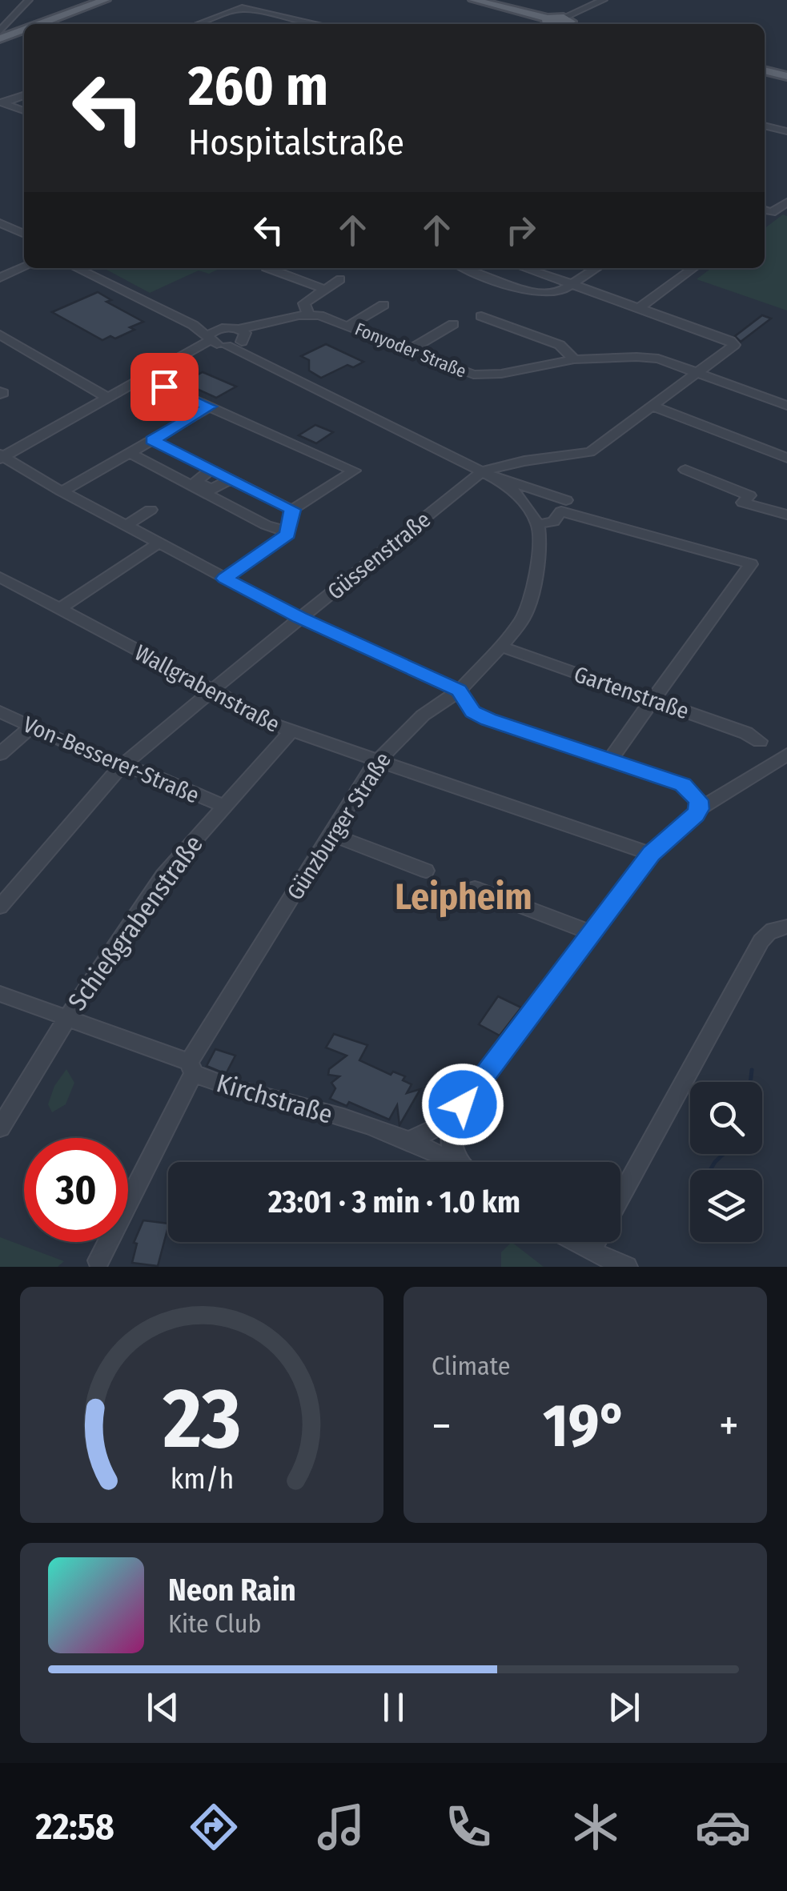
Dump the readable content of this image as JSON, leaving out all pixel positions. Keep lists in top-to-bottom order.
{
  "streets": {
    "street": [
      "Fonyoder Straße",
      "Güssenstraße",
      "Wallgrabenstraße",
      "Gartenstraße",
      "Von-Besserer-Straße",
      "Günzburger Straße",
      "Schießgrabenstraße",
      "Kirchstraße"
    ]
  },
  "crossings": [
    ["Güssenstraße", "Wallgrabenstraße"],
    ["Güssenstraße", "Von-Besserer-Straße"],
    ["Wallgrabenstraße", "Günzburger Straße"],
    ["Wallgrabenstraße", "Schießgrabenstraße"],
    ["Gartenstraße", "Günzburger Straße"],
    ["Von-Besserer-Straße", "Schießgrabenstraße"],
    ["Günzburger Straße", "Kirchstraße"],
    ["Schießgrabenstraße", "Kirchstraße"]
  ],
  "districts": ["Leipheim"],
  "page": {
    "turn": ["260 m", "Hospitalstraße"],
    "limit": "30",
    "trip": "23:01 · 3 min · 1.0 km",
    "tile": "Climate",
    "heat": ["−", "19°", "+"],
    "song": ["Neon Rain", "Kite Club"],
    "tabs": "22:58",
    "gauge": ["23", "km/h"]
  }
}
